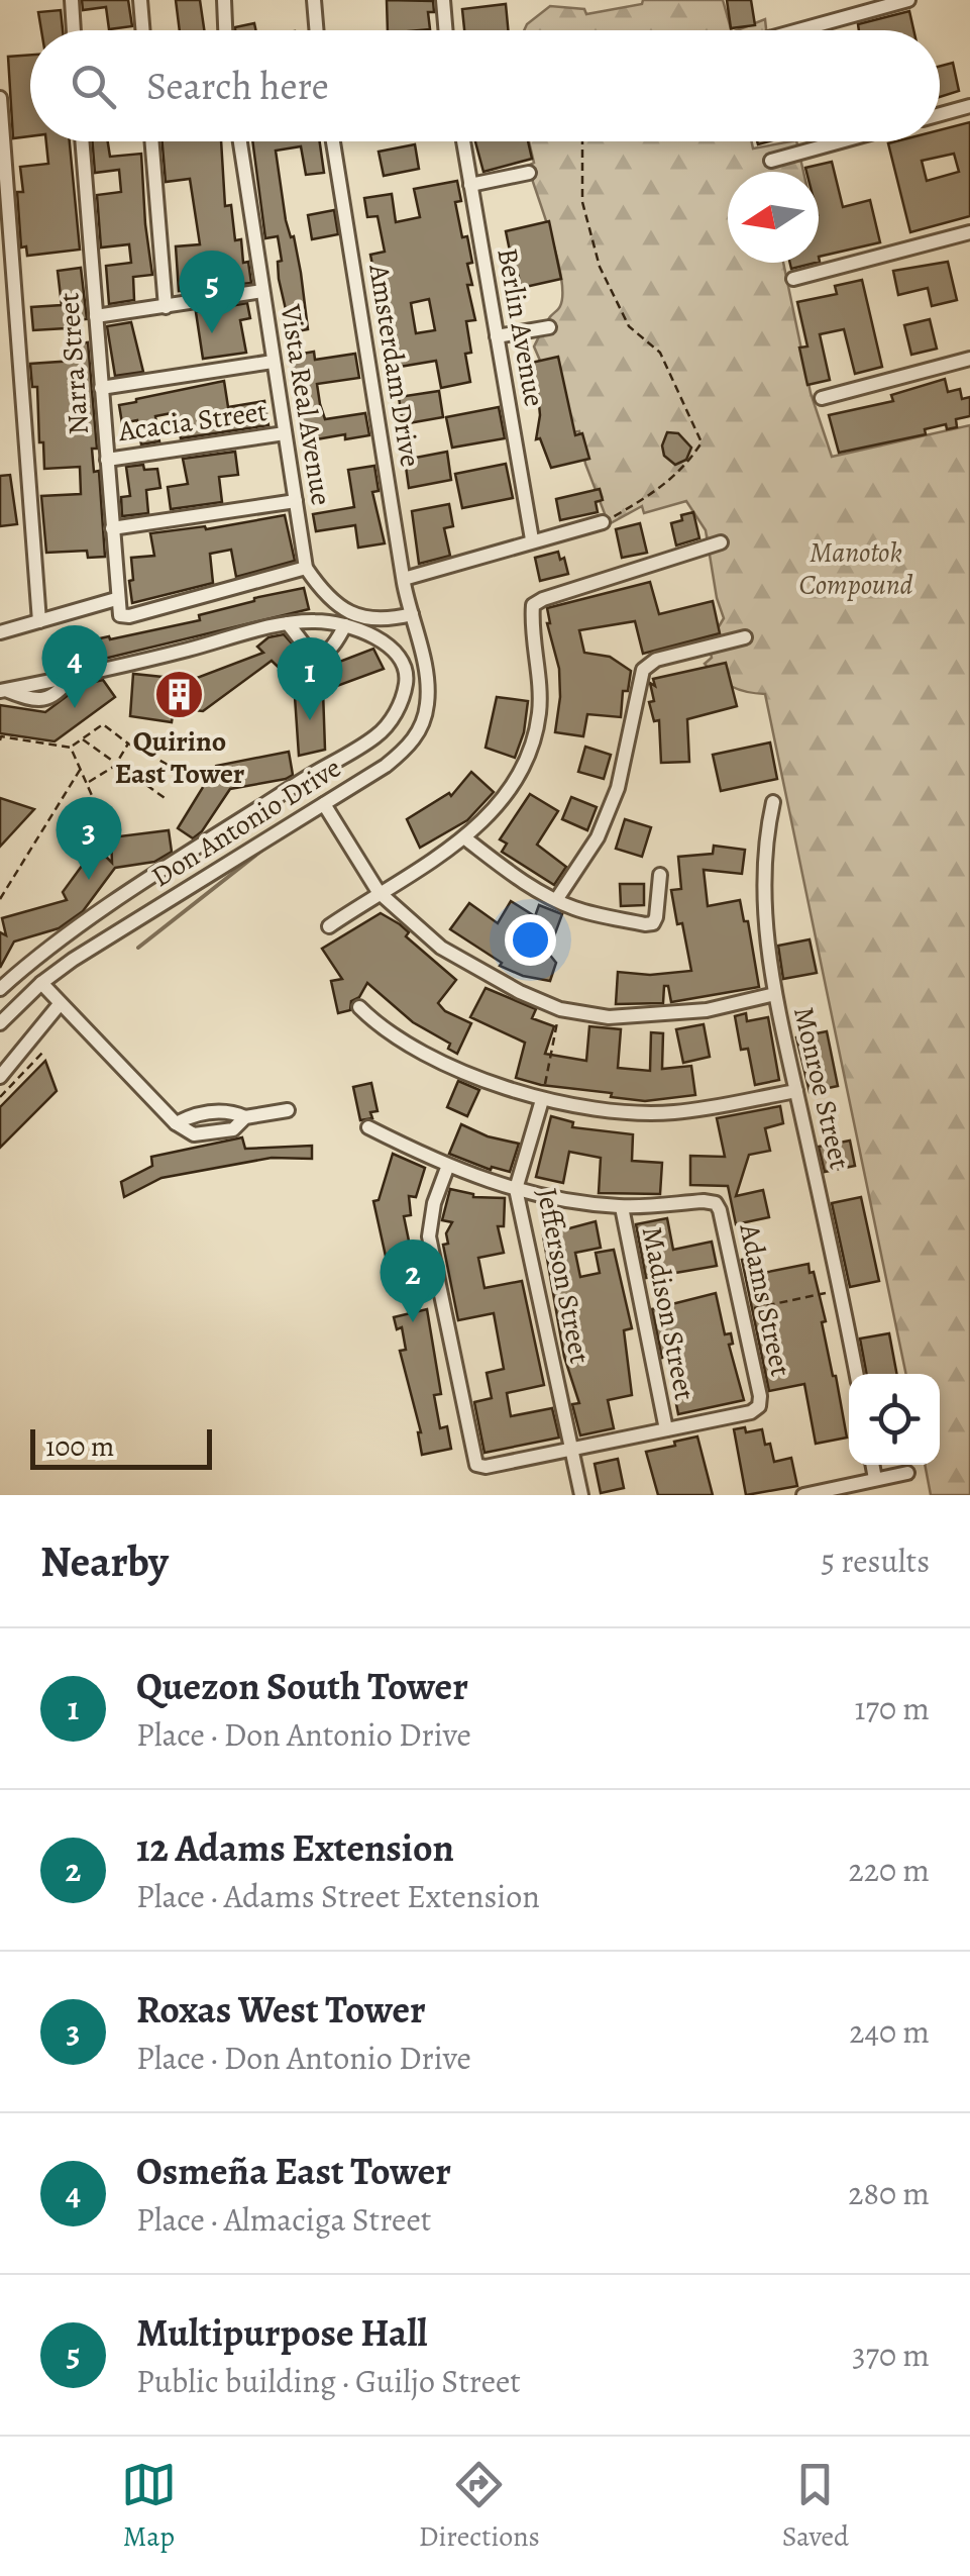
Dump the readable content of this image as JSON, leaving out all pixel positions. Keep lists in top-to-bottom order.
{
  "streets": {
    "street": [
      "Berlin Avenue",
      "Narra Street",
      "Amsterdam Drive",
      "Vista Real Avenue",
      "Acacia Street",
      "Don Antonio Drive",
      "Monroe Street",
      "Jefferson Street",
      "Adams Street",
      "Madison Street"
    ]
  },
  "crossings": [
    ["Narra Street", "Acacia Street"],
    ["Amsterdam Drive", "Don Antonio Drive"],
    ["Vista Real Avenue", "Acacia Street"],
    ["Jefferson Street", "Adams Street"],
    ["Adams Street", "Madison Street"]
  ],
  "parks": ["Manotok Compound"],
  "places": {
    "building": ["Quirino East Tower"]
  },
  "scale_bar": "100 m",
  "north": "left",
  "page": {
    "search": "Search here",
    "pins": [
      "5",
      "4",
      "1",
      "3",
      "2"
    ],
    "scale": "100 m",
    "heading": ["Nearby", "5 results"],
    "list": [
      {
        "mark": "1",
        "name": "Quezon South Tower",
        "note": "Place · Don Antonio Drive",
        "value": "170 m"
      },
      {
        "mark": "2",
        "name": "12 Adams Extension",
        "note": "Place · Adams Street Extension",
        "value": "220 m"
      },
      {
        "mark": "3",
        "name": "Roxas West Tower",
        "note": "Place · Don Antonio Drive",
        "value": "240 m"
      },
      {
        "mark": "4",
        "name": "Osmeña East Tower",
        "note": "Place · Almaciga Street",
        "value": "280 m"
      },
      {
        "mark": "5",
        "name": "Multipurpose Hall",
        "note": "Public building · Guiljo Street",
        "value": "370 m"
      }
    ],
    "nav": ["Map", "Directions", "Saved"]
  }
}
